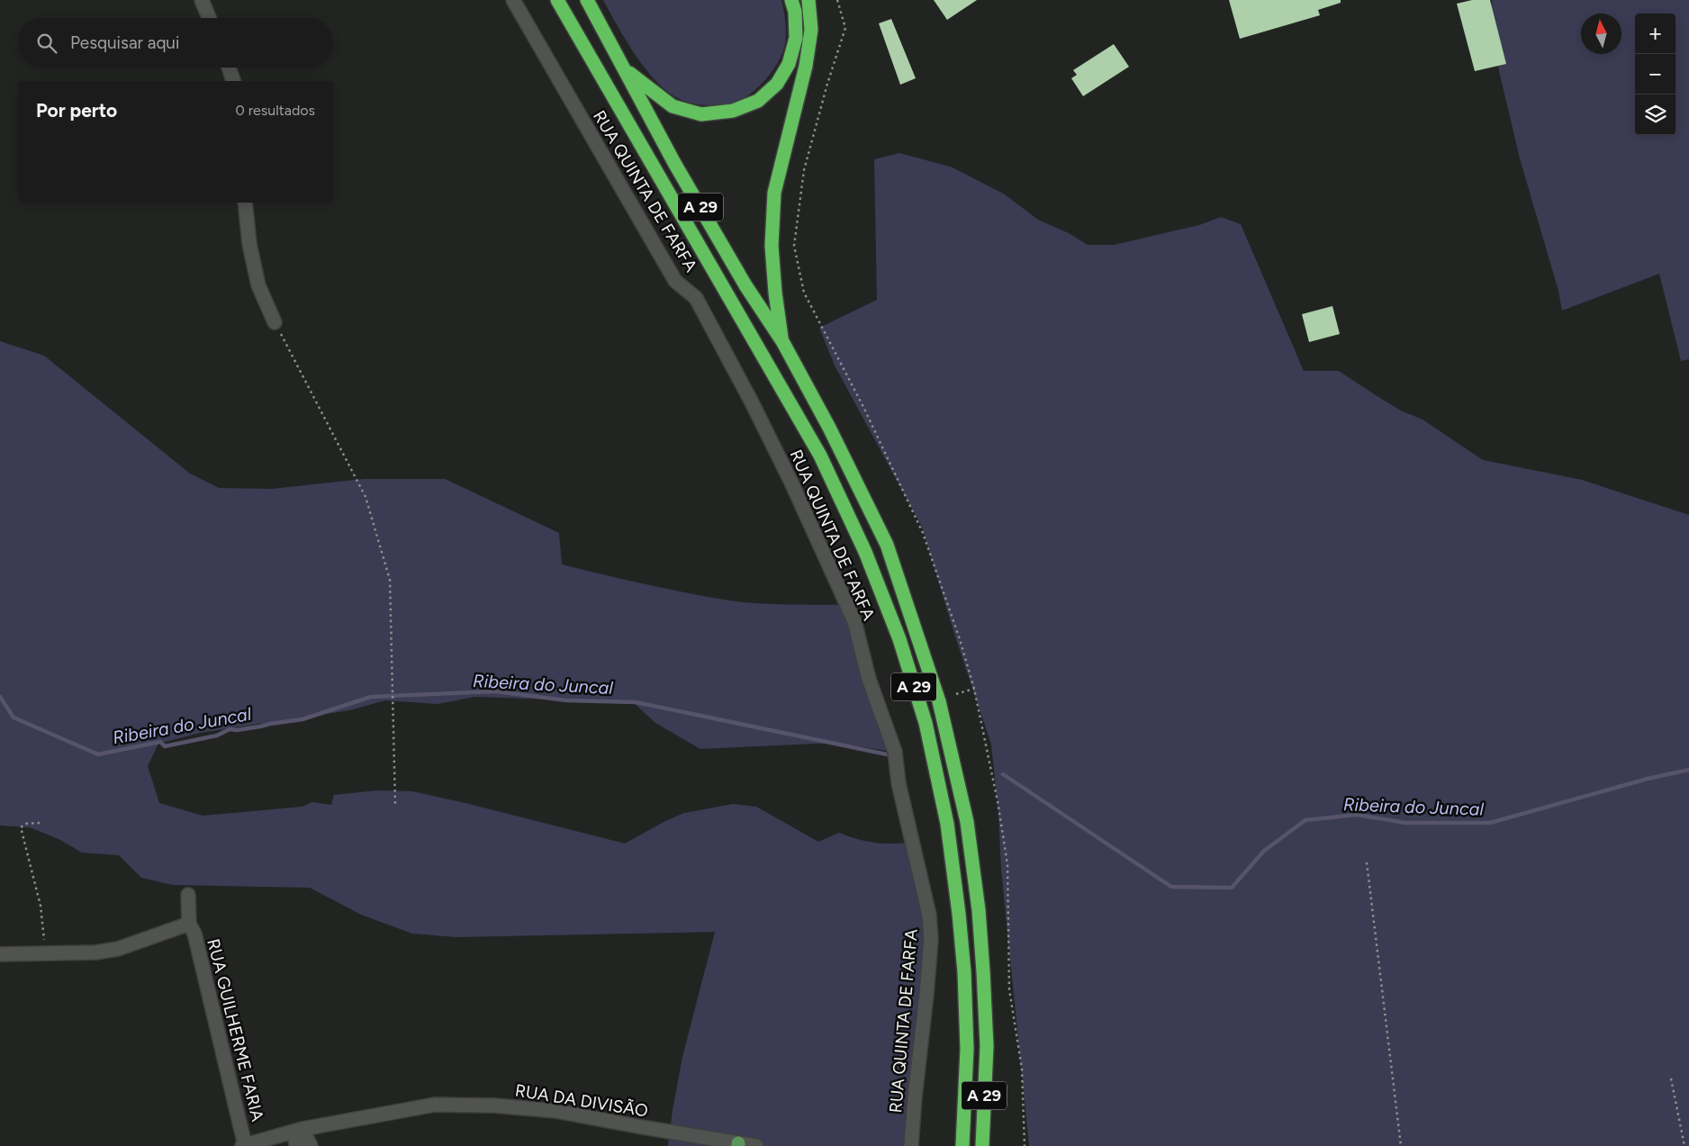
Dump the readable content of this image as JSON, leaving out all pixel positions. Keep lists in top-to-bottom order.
{
  "streets": {
    "highway": ["A 29"],
    "street": ["RUA QUINTA DE FARFA", "RUA GUILHERME FARIA", "RUA DA DIVISÃO"]
  },
  "crossings": [
    ["RUA GUILHERME FARIA", "RUA DA DIVISÃO"]
  ],
  "water": ["Ribeira do Juncal"],
  "north": "top",
  "page": {
    "map_buttons": ["+", "−"],
    "search": "Pesquisar aqui",
    "heading": ["Por perto", "0 resultados"]
  }
}
